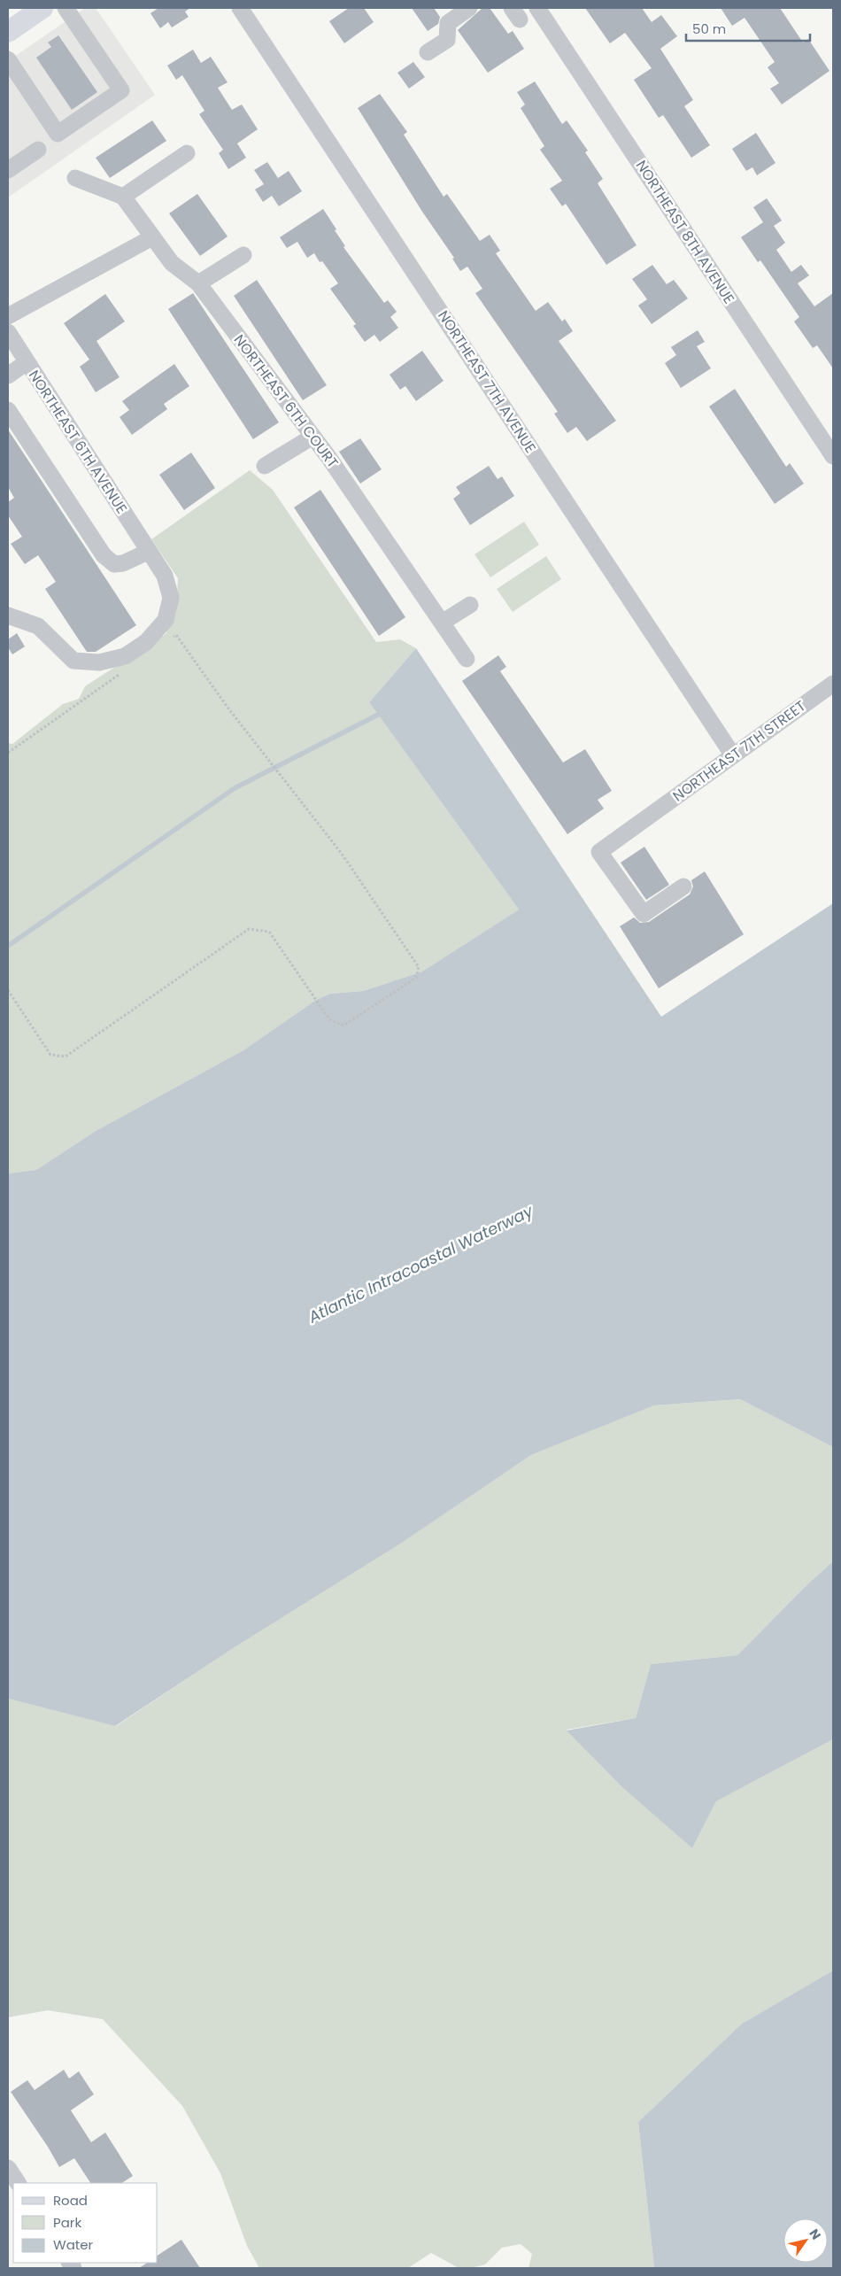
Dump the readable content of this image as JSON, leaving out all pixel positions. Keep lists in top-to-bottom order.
{
  "streets": {
    "street": [
      "NORTHEAST 8TH AVENUE",
      "NORTHEAST 7TH AVENUE",
      "NORTHEAST 6TH COURT",
      "NORTHEAST 6TH AVENUE",
      "NORTHEAST 7TH STREET"
    ]
  },
  "crossings": [
    ["NORTHEAST 7TH AVENUE", "NORTHEAST 7TH STREET"]
  ],
  "water": ["Atlantic Intracoastal Waterway"],
  "legend": ["Road", "Park", "Water"],
  "scale_bar": "50 m",
  "north": "top right"
}
